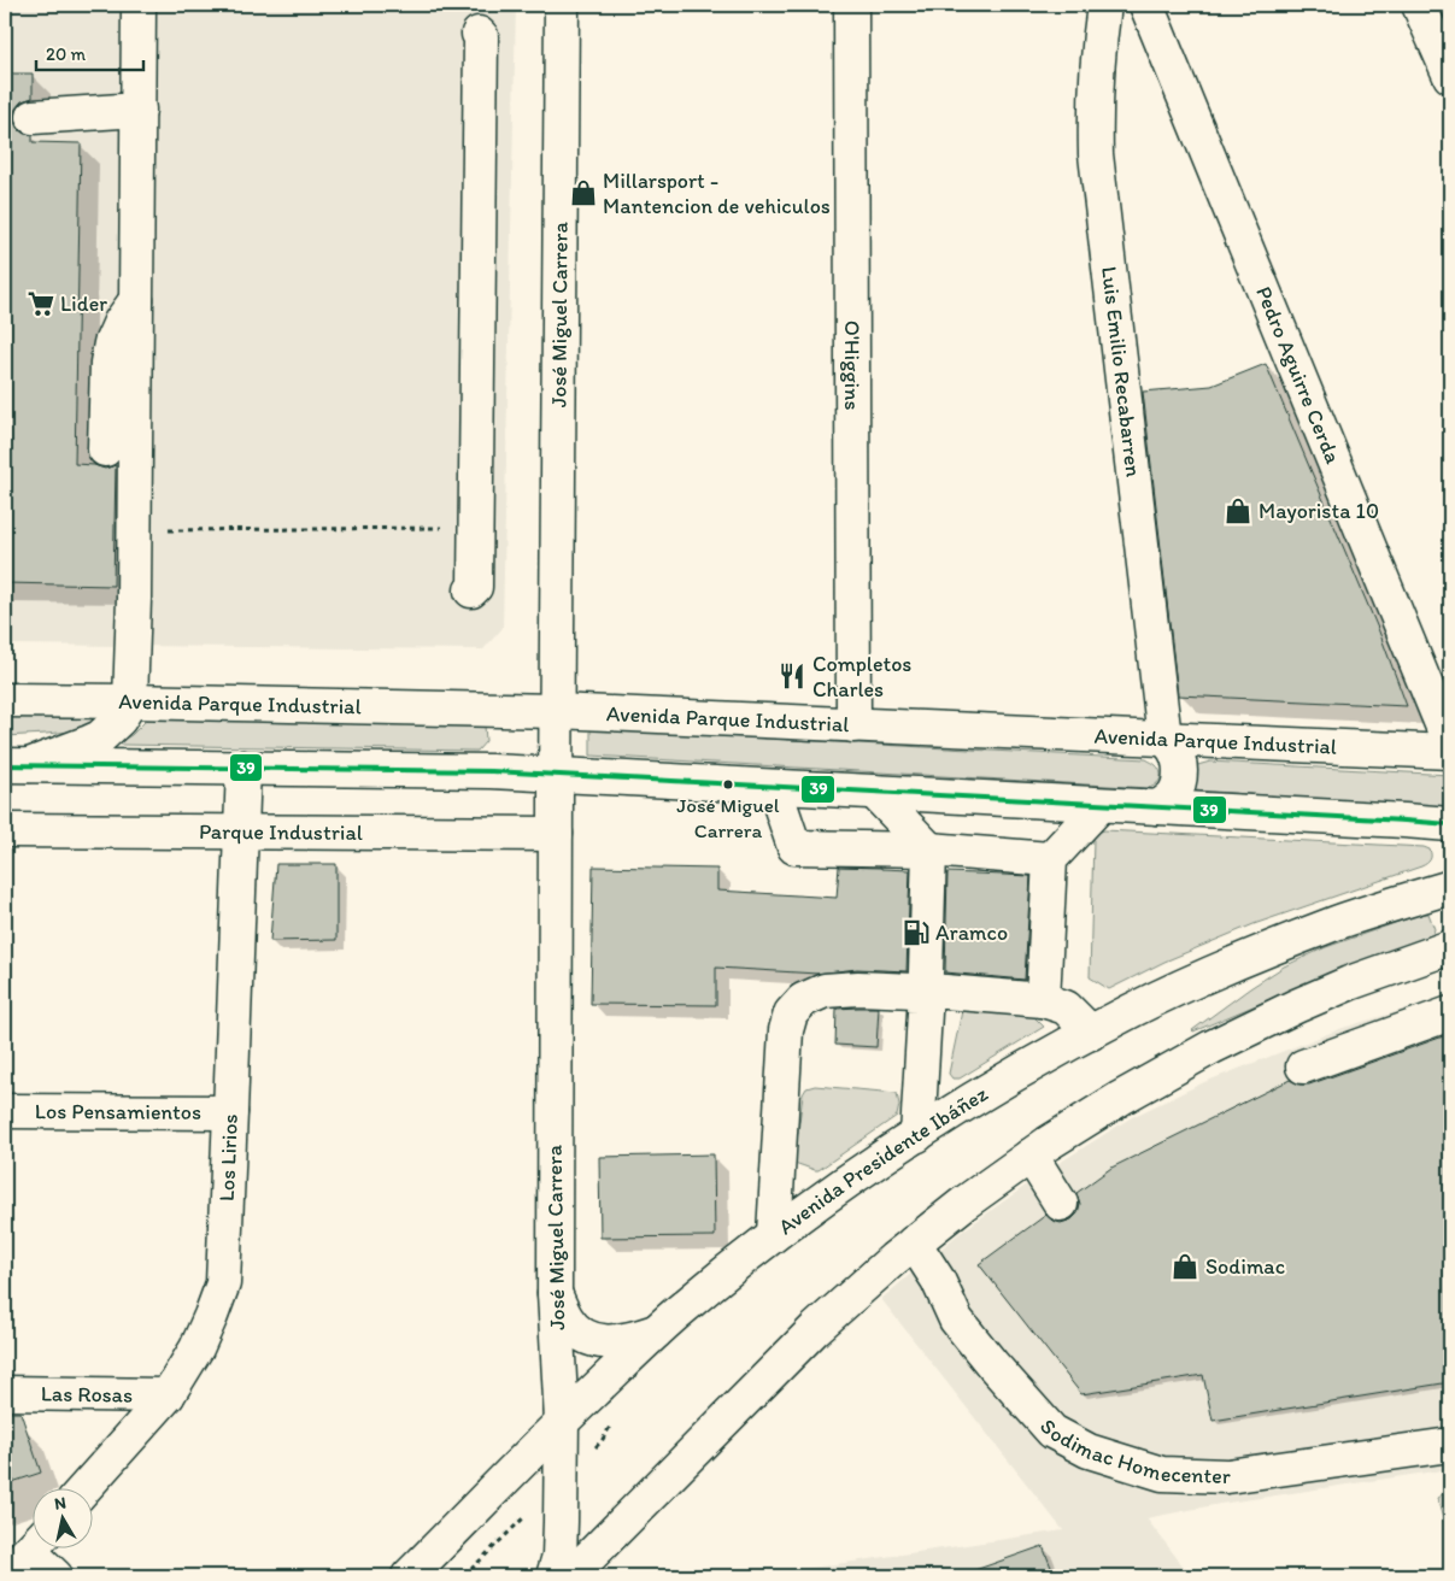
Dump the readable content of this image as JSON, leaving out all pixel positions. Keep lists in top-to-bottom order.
{
  "streets": {
    "main road": [
      "José Miguel Carrera",
      "O'Higgins",
      "Luis Emilio Recabarren",
      "Pedro Aguirre Cerda",
      "Avenida Parque Industrial",
      "Parque Industrial",
      "Los Pensamientos",
      "Los Lirios",
      "Avenida Presidente Ibáñez",
      "Las Rosas",
      "Sodimac Homecenter"
    ]
  },
  "crossings": [
    ["José Miguel Carrera", "Avenida Parque Industrial"],
    ["José Miguel Carrera", "Parque Industrial"],
    ["José Miguel Carrera", "Avenida Presidente Ibáñez"],
    ["O'Higgins", "Avenida Parque Industrial"],
    ["Luis Emilio Recabarren", "Avenida Parque Industrial"],
    ["Parque Industrial", "Los Lirios"],
    ["Los Pensamientos", "Los Lirios"],
    ["Los Lirios", "Las Rosas"]
  ],
  "places": {
    "shop": ["Millarsport - Mantencion de vehiculos", "Mayorista 10", "Sodimac"],
    "supermarket": ["Lider"],
    "restaurant": ["Completos Charles"],
    "other": ["José Miguel Carrera"],
    "fuel station": ["Aramco"]
  },
  "lines": ["transit line 39"],
  "scale_bar": "20 m",
  "north": "top"
}
